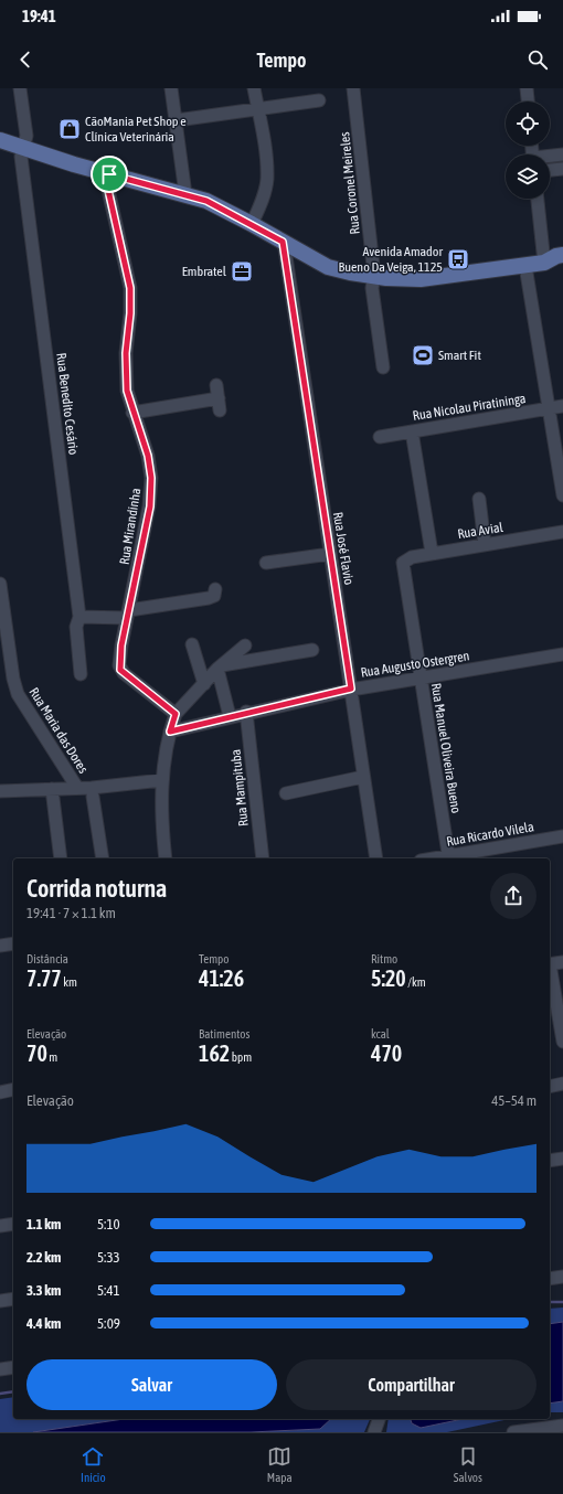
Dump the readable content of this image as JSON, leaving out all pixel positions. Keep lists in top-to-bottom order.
{
  "streets": {
    "street": [
      "Rua Coronel Meireles",
      "Rua Benedito Cesário",
      "Rua Nicolau Piratininga",
      "Rua Mirandinha",
      "Rua Avial",
      "Rua José Flavio",
      "Rua Augusto Ostergren",
      "Rua Maria das Dores",
      "Rua Manuel Oliveira Bueno",
      "Rua Mampituba",
      "Rua Ricardo Vilela"
    ]
  },
  "crossings": [
    ["Rua Avial", "Rua Manuel Oliveira Bueno"],
    ["Rua José Flavio", "Rua Augusto Ostergren"],
    ["Rua Augusto Ostergren", "Rua Manuel Oliveira Bueno"],
    ["Rua Augusto Ostergren", "Rua Mampituba"],
    ["Rua Manuel Oliveira Bueno", "Rua Ricardo Vilela"]
  ],
  "places": {
    "shop": ["CãoMania Pet Shop e Clínica Veterinária"],
    "bus stop": ["Avenida Amador Bueno Da Veiga, 1125"],
    "office": ["Embratel"],
    "sports": ["Smart Fit"]
  },
  "page": {
    "status": "19:41",
    "header": "Tempo",
    "heading": ["Corrida noturna", "19:41 · 7 × 1.1 km"],
    "stats": [
      ["Distância", "7.77 km"],
      ["Tempo", "41:26"],
      ["Ritmo", "5:20 /km"],
      ["Elevação", "70 m"],
      ["Batimentos", "162 bpm"],
      ["kcal", "470"]
    ],
    "chart": ["Elevação", "45–54 m"],
    "list": [
      {
        "name": "1.1 km",
        "note": "5:10"
      },
      {
        "name": "2.2 km",
        "note": "5:33"
      },
      {
        "name": "3.3 km",
        "note": "5:41"
      },
      {
        "name": "4.4 km",
        "note": "5:09"
      }
    ],
    "buttons": ["Salvar", "Compartilhar"],
    "tabs": ["Início", "Mapa", "Salvos"]
  }
}
